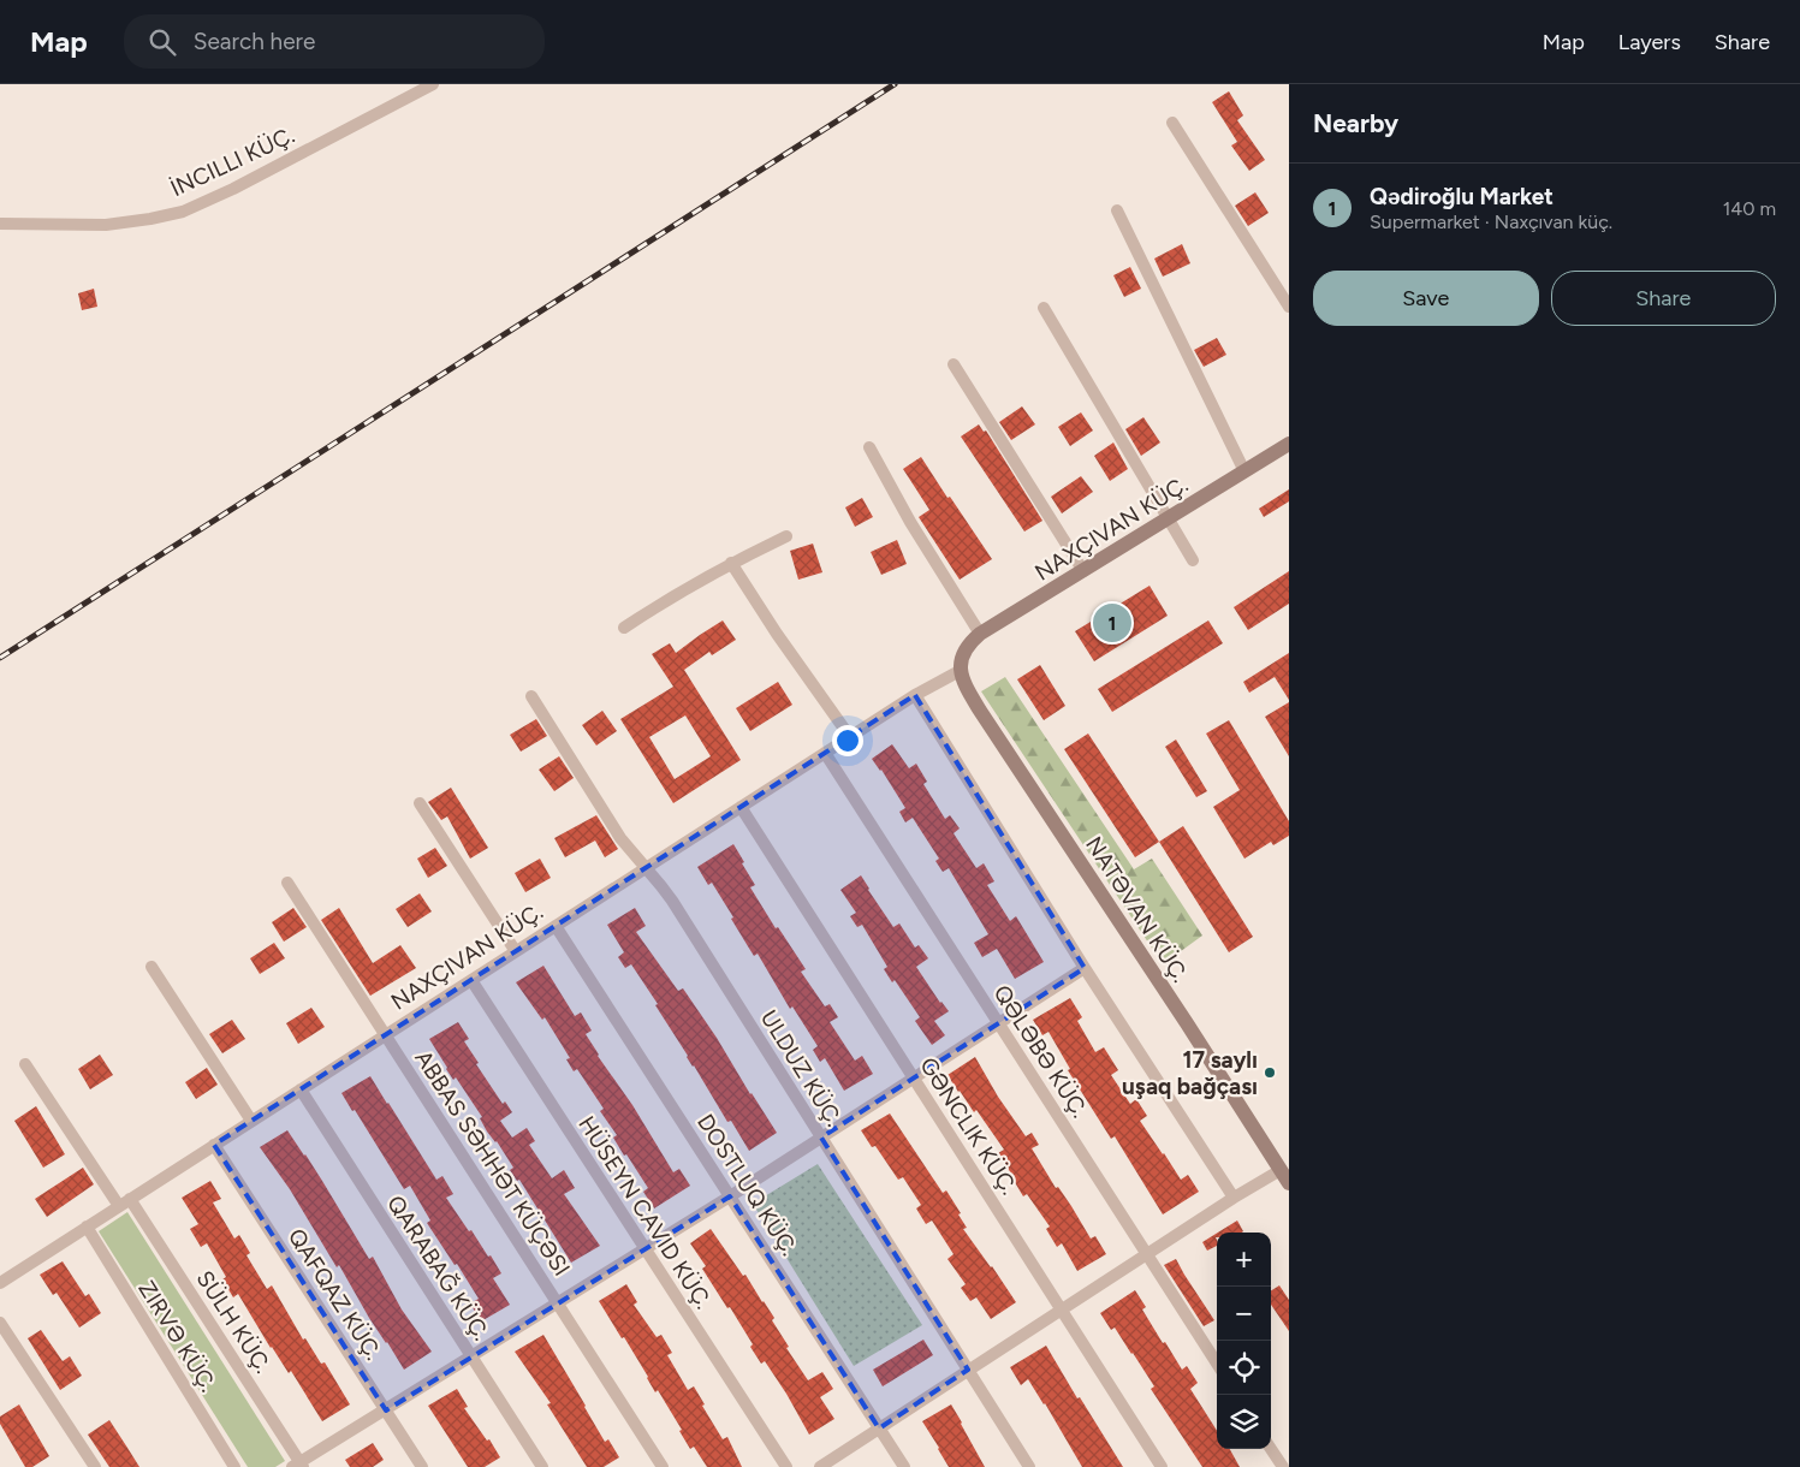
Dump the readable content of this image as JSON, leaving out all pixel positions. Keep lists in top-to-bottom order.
{
  "streets": {
    "street": [
      "İNCILLI KÜÇ.",
      "NATƏVAN KÜÇ.",
      "QƏLƏBƏ KÜÇ.",
      "ULDUZ KÜÇ.",
      "GƏNCLIK KÜÇ.",
      "ABBAS SƏHHƏT KÜÇƏSI",
      "DOSTLUQ KÜÇ.",
      "HÜSEYN CAVID KÜÇ.",
      "QARABAĞ KÜÇ.",
      "QAFQAZ KÜÇ.",
      "SÜLH KÜÇ.",
      "ZIRVƏ KÜÇ."
    ]
  },
  "places": ["17 saylı uşaq bağçası"],
  "page": {
    "header": "Map",
    "search": "Search here",
    "nav": ["Map", "Layers", "Share"],
    "heading": "Nearby",
    "list": [
      {
        "mark": "1",
        "name": "Qədiroğlu Market",
        "note": "Supermarket · Naxçıvan küç.",
        "value": "140 m"
      }
    ],
    "buttons": ["Save", "Share"],
    "pins": "1",
    "map_buttons": ["+", "−"]
  }
}
